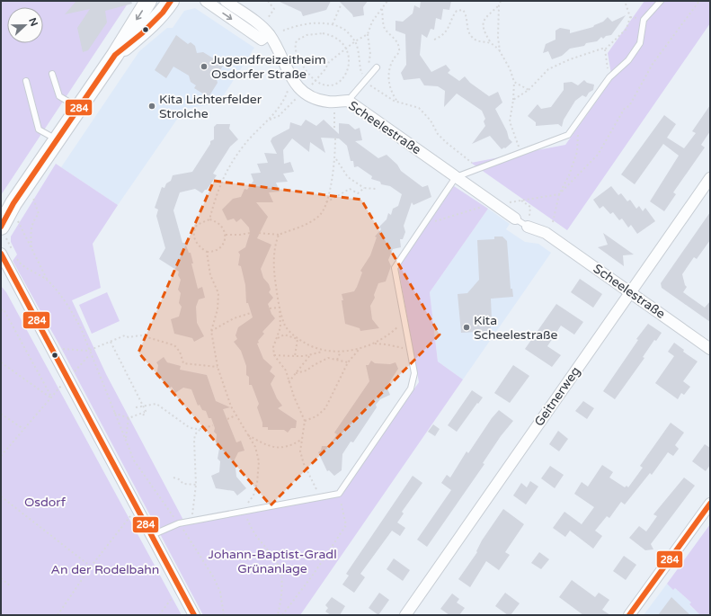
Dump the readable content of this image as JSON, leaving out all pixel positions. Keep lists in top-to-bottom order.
{
  "streets": {
    "street": ["Scheelestraße", "Geitnerweg"]
  },
  "crossings": [
    ["Scheelestraße", "Geitnerweg"]
  ],
  "parks": ["Osdorf", "Johann-Baptist-Gradl Grünanlage", "An der Rodelbahn"],
  "places": ["Jugendfreizeitheim Osdorfer Straße", "Kita Lichterfelder Strolche", "Kita Scheelestraße"],
  "lines": ["transit line 284"],
  "north": "right"
}
